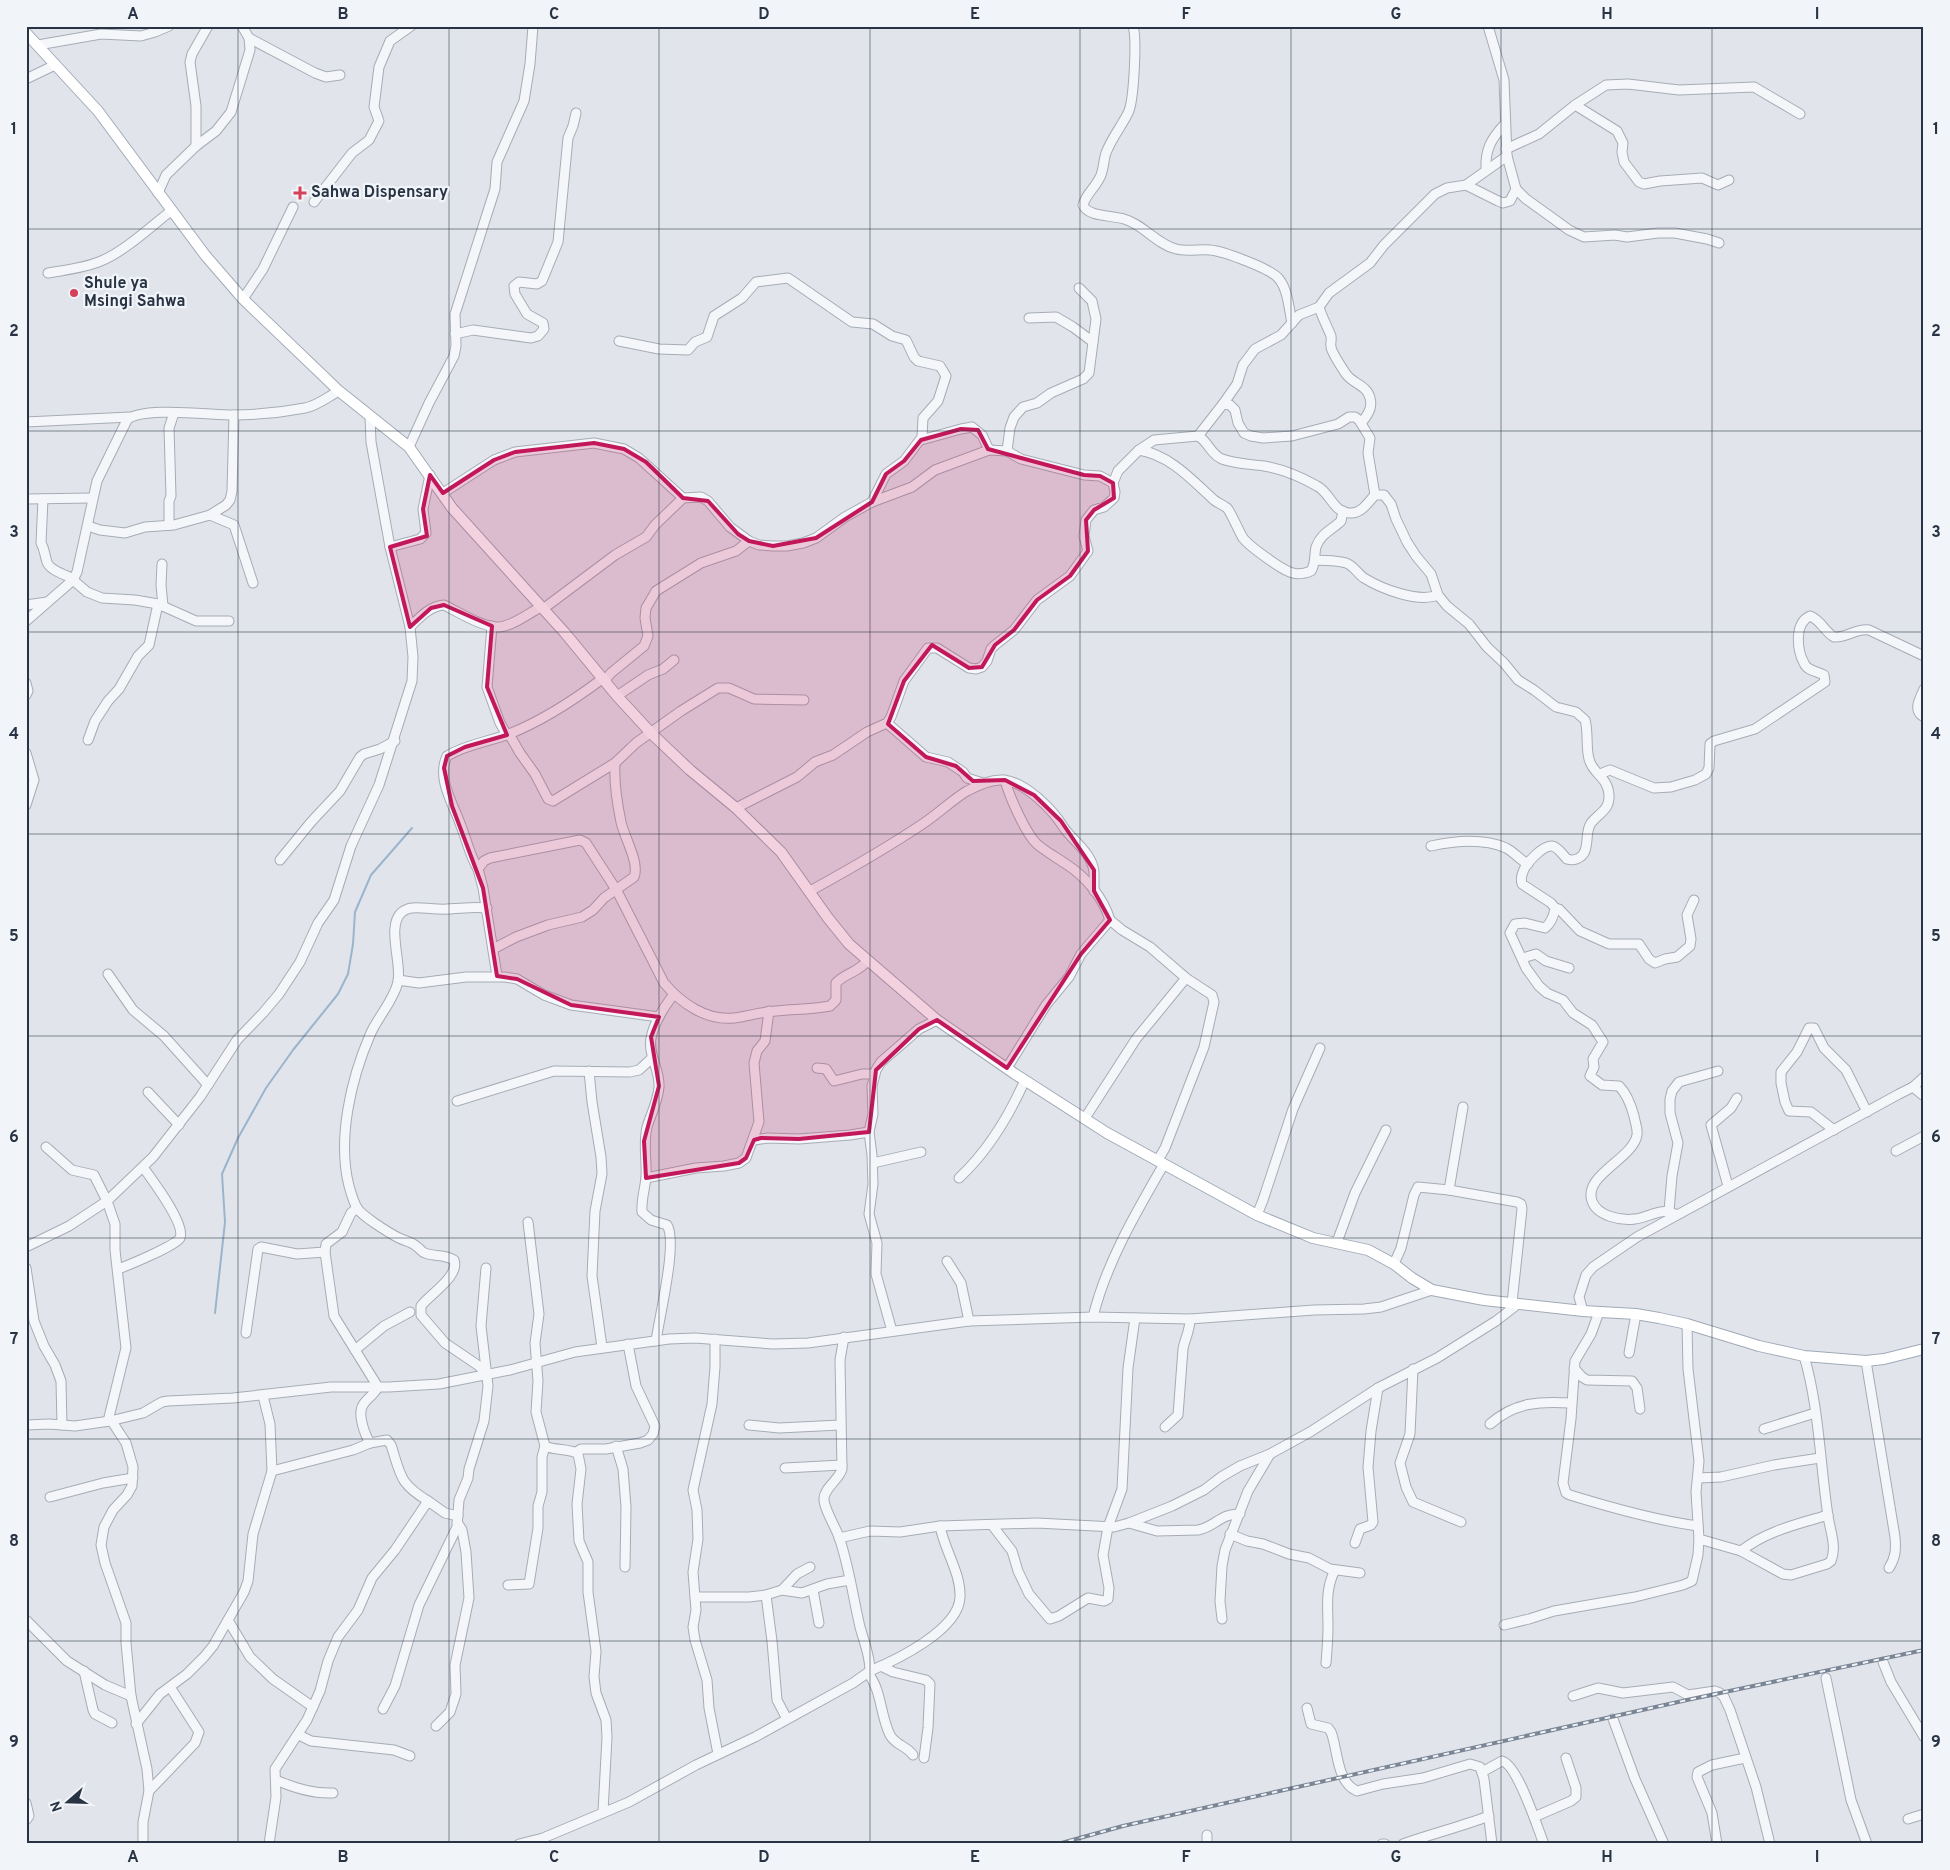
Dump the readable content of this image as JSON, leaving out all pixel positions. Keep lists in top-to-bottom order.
{
  "places": {
    "health": ["Sahwa Dispensary"],
    "other": ["Shule ya Msingi Sahwa"]
  },
  "north": "left",
  "grid": {
    "columns": [
      "A",
      "B",
      "C",
      "D",
      "E",
      "F",
      "G",
      "H",
      "I"
    ],
    "rows": [
      "1",
      "2",
      "3",
      "4",
      "5",
      "6",
      "7",
      "8",
      "9"
    ]
  }
}
